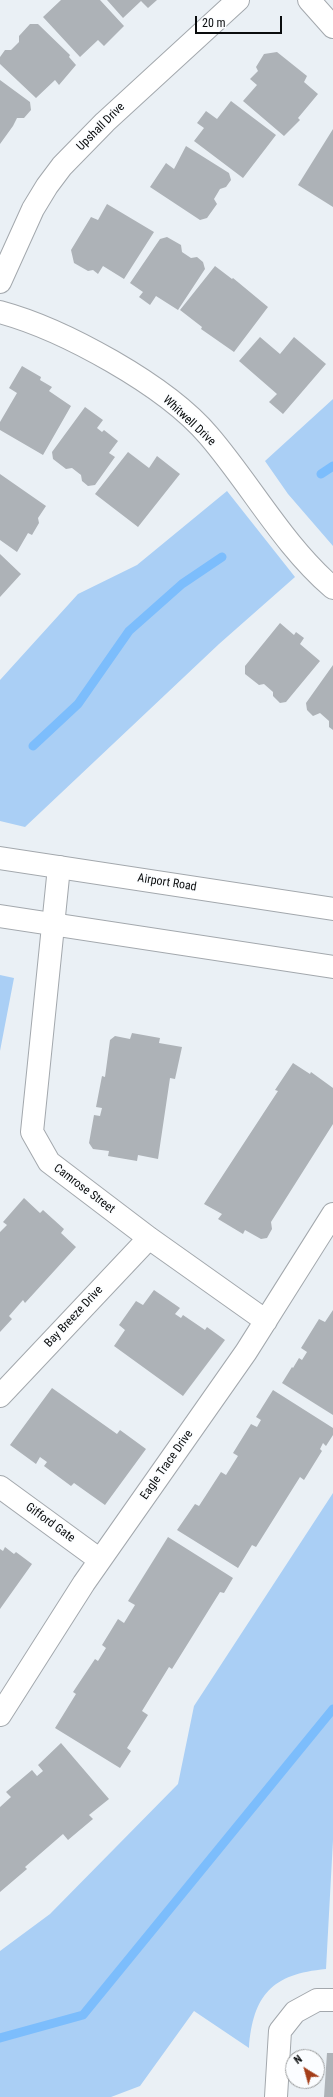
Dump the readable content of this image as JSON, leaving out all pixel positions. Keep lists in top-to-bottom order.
{
  "streets": {
    "street": [
      "Upshall Drive",
      "Whitwell Drive",
      "Airport Road",
      "Camrose Street",
      "Bay Breeze Drive",
      "Eagle Trace Drive",
      "Gifford Gate"
    ]
  },
  "crossings": [
    ["Airport Road", "Camrose Street"],
    ["Camrose Street", "Bay Breeze Drive"],
    ["Camrose Street", "Eagle Trace Drive"],
    ["Eagle Trace Drive", "Gifford Gate"]
  ],
  "scale_bar": "20 m",
  "north": "top left"
}
